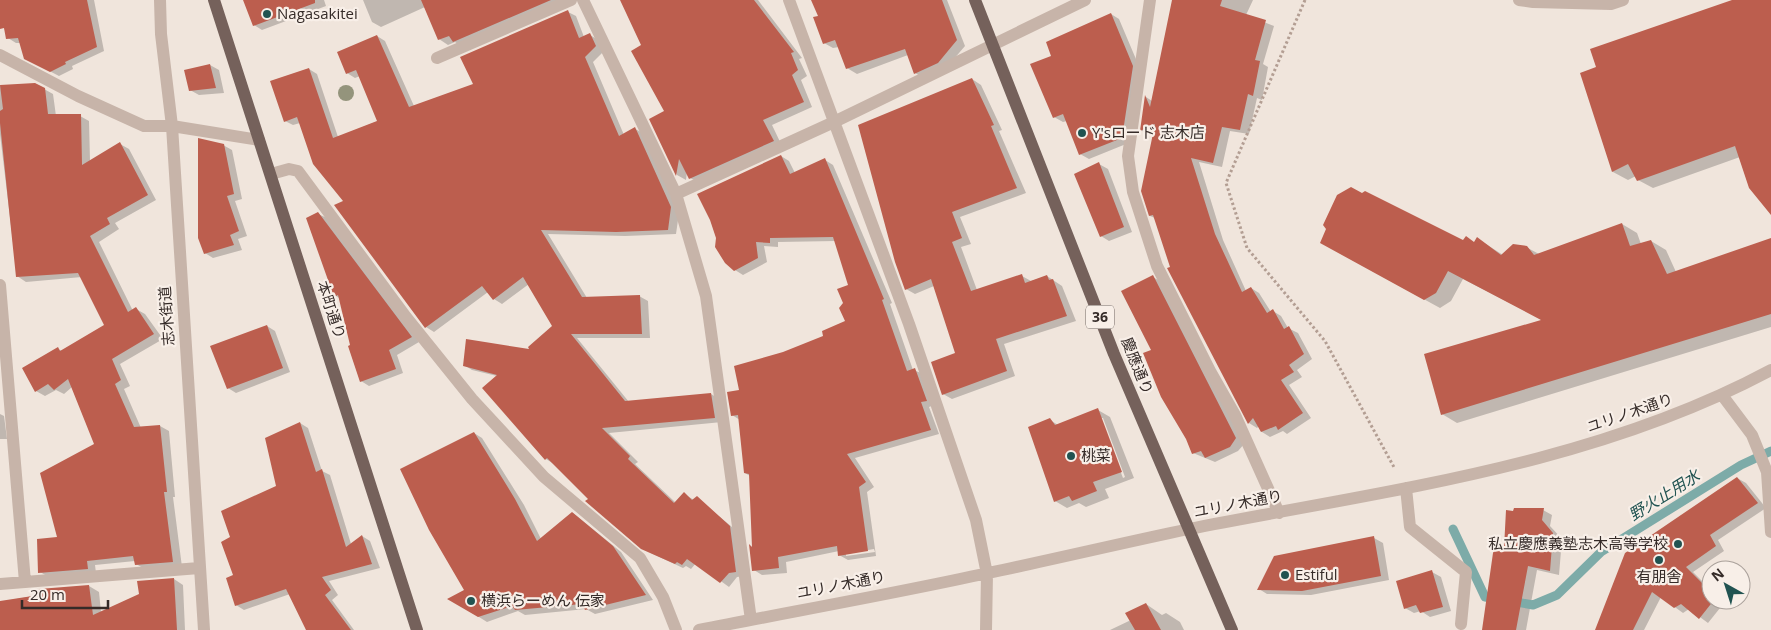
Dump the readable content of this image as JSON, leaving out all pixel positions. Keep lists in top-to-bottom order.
{
  "streets": {
    "main road": ["本町通り", "36", "慶應通り"],
    "street": ["志木街道", "ユリノ木通り"]
  },
  "crossings": [
    ["慶應通り", "ユリノ木通り"]
  ],
  "water": ["野火止用水"],
  "places": [
    "Nagasakitei",
    "Y'sロード 志木店",
    "桃菜",
    "私立慶應義塾志木高等学校",
    "有朋舎",
    "Estiful",
    "横浜らーめん 伝家"
  ],
  "scale_bar": "20 m",
  "north": "top left"
}
